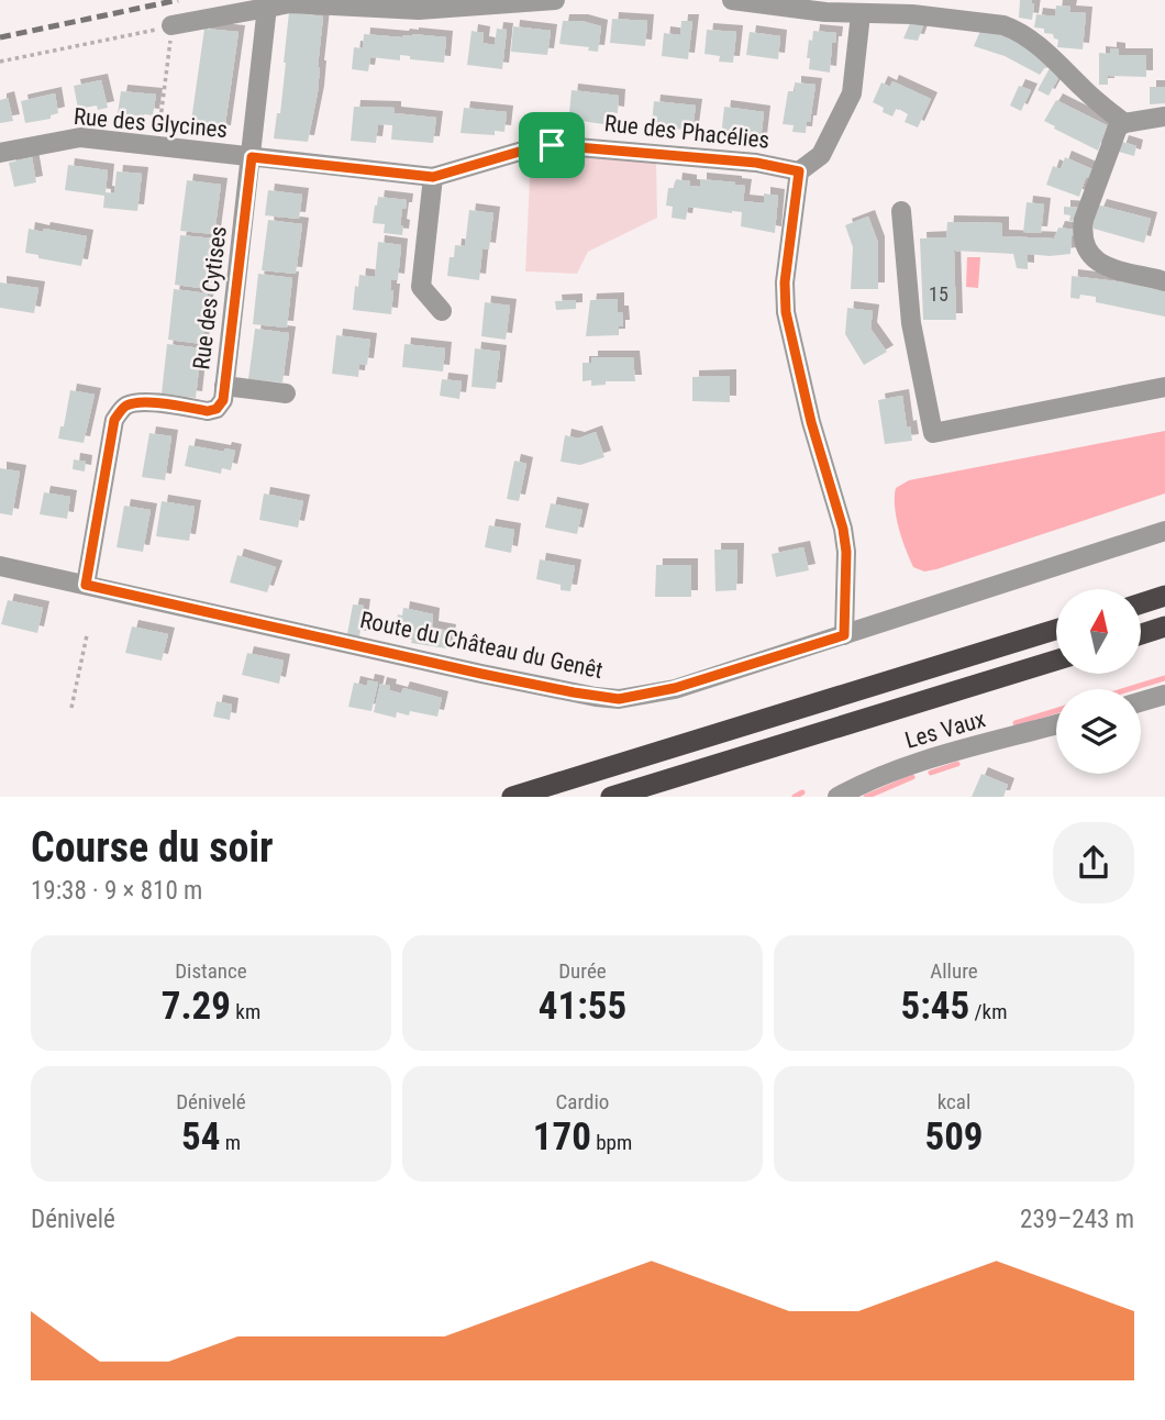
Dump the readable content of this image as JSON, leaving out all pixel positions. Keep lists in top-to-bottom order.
{
  "streets": {
    "street": [
      "Rue des Glycines",
      "Rue des Phacélies",
      "Rue des Cytises",
      "Route du Château du Genêt",
      "Les Vaux"
    ]
  },
  "crossings": [
    ["Rue des Glycines", "Rue des Phacélies"],
    ["Rue des Glycines", "Rue des Cytises"],
    ["Rue des Phacélies", "Rue des Cytises"],
    ["Rue des Cytises", "Route du Château du Genêt"]
  ],
  "house_numbers": ["15"],
  "north": "top",
  "page": {
    "heading": ["Course du soir", "19:38 · 9 × 810 m"],
    "stats": [
      ["Distance", "7.29 km"],
      ["Durée", "41:55"],
      ["Allure", "5:45 /km"],
      ["Dénivelé", "54 m"],
      ["Cardio", "170 bpm"],
      ["kcal", "509"]
    ],
    "chart": ["Dénivelé", "239–243 m"]
  }
}
